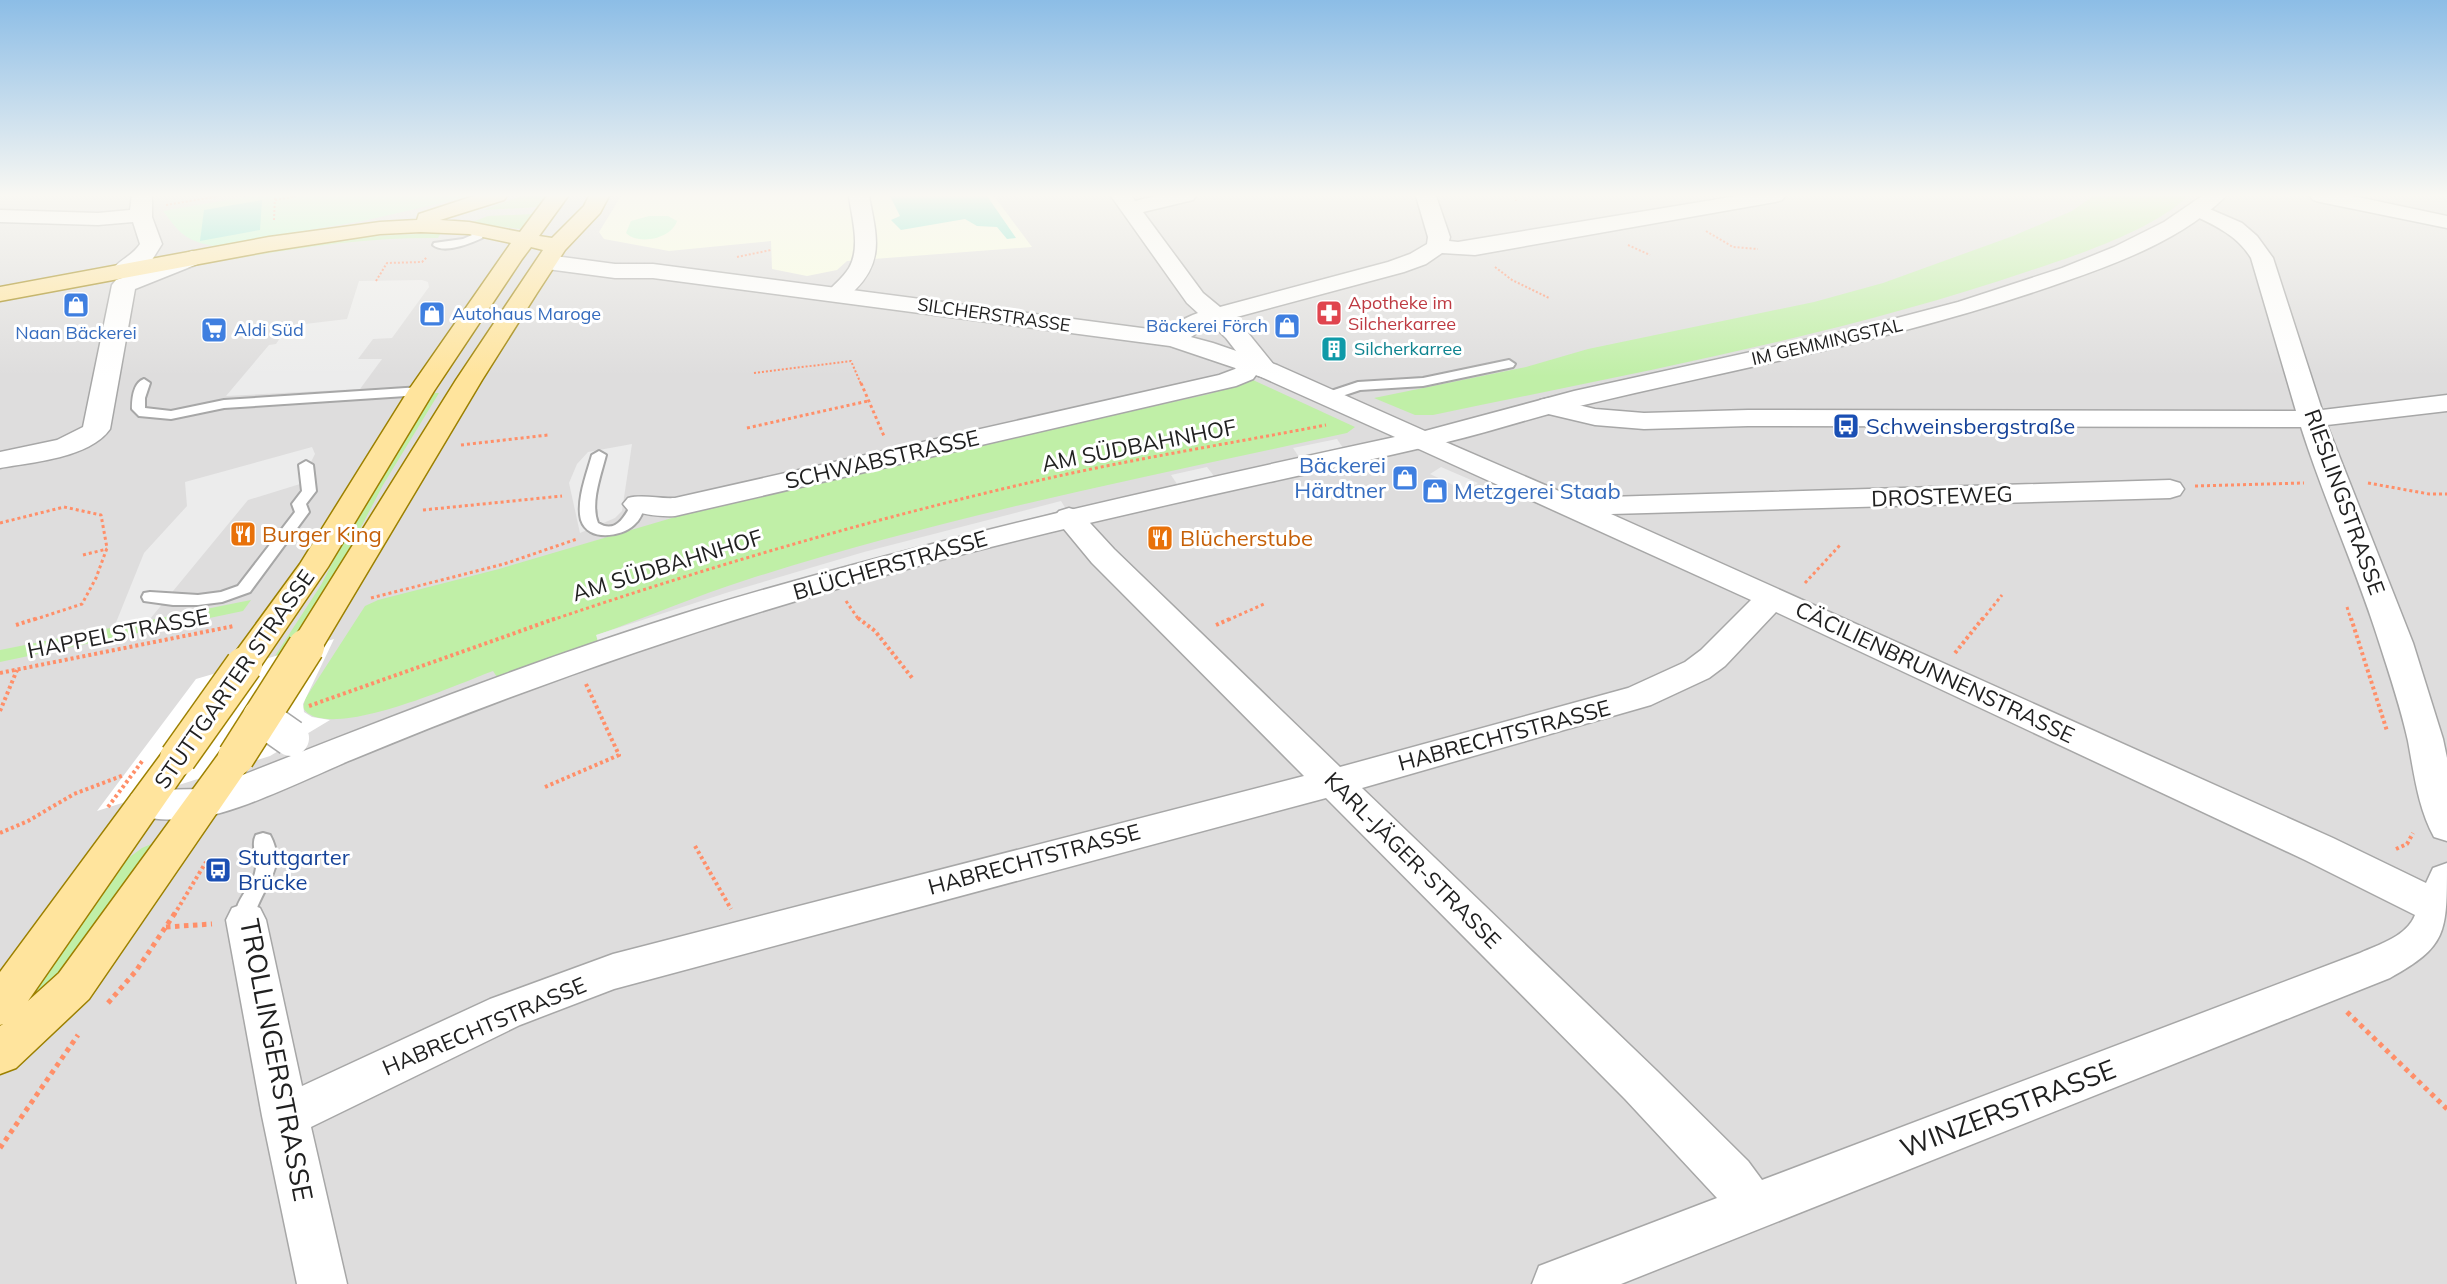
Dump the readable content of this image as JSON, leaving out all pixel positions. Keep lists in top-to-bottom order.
{
  "streets": {
    "main road": ["STUTTGARTER STRASSE"],
    "street": [
      "SILCHERSTRASSE",
      "IM GEMMINGSTAL",
      "SCHWABSTRASSE",
      "DROSTEWEG",
      "RIESLINGSTRASSE",
      "BLÜCHERSTRASSE",
      "CÄCILIENBRUNNENSTRASSE",
      "HABRECHTSTRASSE",
      "KARL-JÄGER-STRASSE",
      "TROLLINGERSTRASSE",
      "WINZERSTRASSE"
    ],
    "path": ["AM SÜDBAHNHOF", "HAPPELSTRASSE"]
  },
  "crossings": [
    ["SILCHERSTRASSE", "IM GEMMINGSTAL"],
    ["SILCHERSTRASSE", "AM SÜDBAHNHOF"],
    ["SILCHERSTRASSE", "SCHWABSTRASSE"],
    ["SILCHERSTRASSE", "BLÜCHERSTRASSE"],
    ["SILCHERSTRASSE", "CÄCILIENBRUNNENSTRASSE"],
    ["IM GEMMINGSTAL", "BLÜCHERSTRASSE"],
    ["IM GEMMINGSTAL", "CÄCILIENBRUNNENSTRASSE"],
    ["DROSTEWEG", "CÄCILIENBRUNNENSTRASSE"],
    ["BLÜCHERSTRASSE", "CÄCILIENBRUNNENSTRASSE"],
    ["BLÜCHERSTRASSE", "STUTTGARTER STRASSE"],
    ["BLÜCHERSTRASSE", "KARL-JÄGER-STRASSE"],
    ["HAPPELSTRASSE", "STUTTGARTER STRASSE"],
    ["CÄCILIENBRUNNENSTRASSE", "HABRECHTSTRASSE"],
    ["CÄCILIENBRUNNENSTRASSE", "WINZERSTRASSE"],
    ["HABRECHTSTRASSE", "KARL-JÄGER-STRASSE"],
    ["HABRECHTSTRASSE", "TROLLINGERSTRASSE"],
    ["KARL-JÄGER-STRASSE", "WINZERSTRASSE"]
  ],
  "places": {
    "shop": [
      "Naan Bäckerei",
      "Autohaus Maroge",
      "Bäckerei Förch",
      "Bäckerei Härdtner",
      "Metzgerei Staab"
    ],
    "pharmacy": ["Apotheke im Silcherkarree"],
    "supermarket": ["Aldi Süd"],
    "building": ["Silcherkarree"],
    "bus stop": ["Schweinsbergstraße", "Stuttgarter Brücke"],
    "restaurant": ["Burger King", "Blücherstube"]
  }
}
